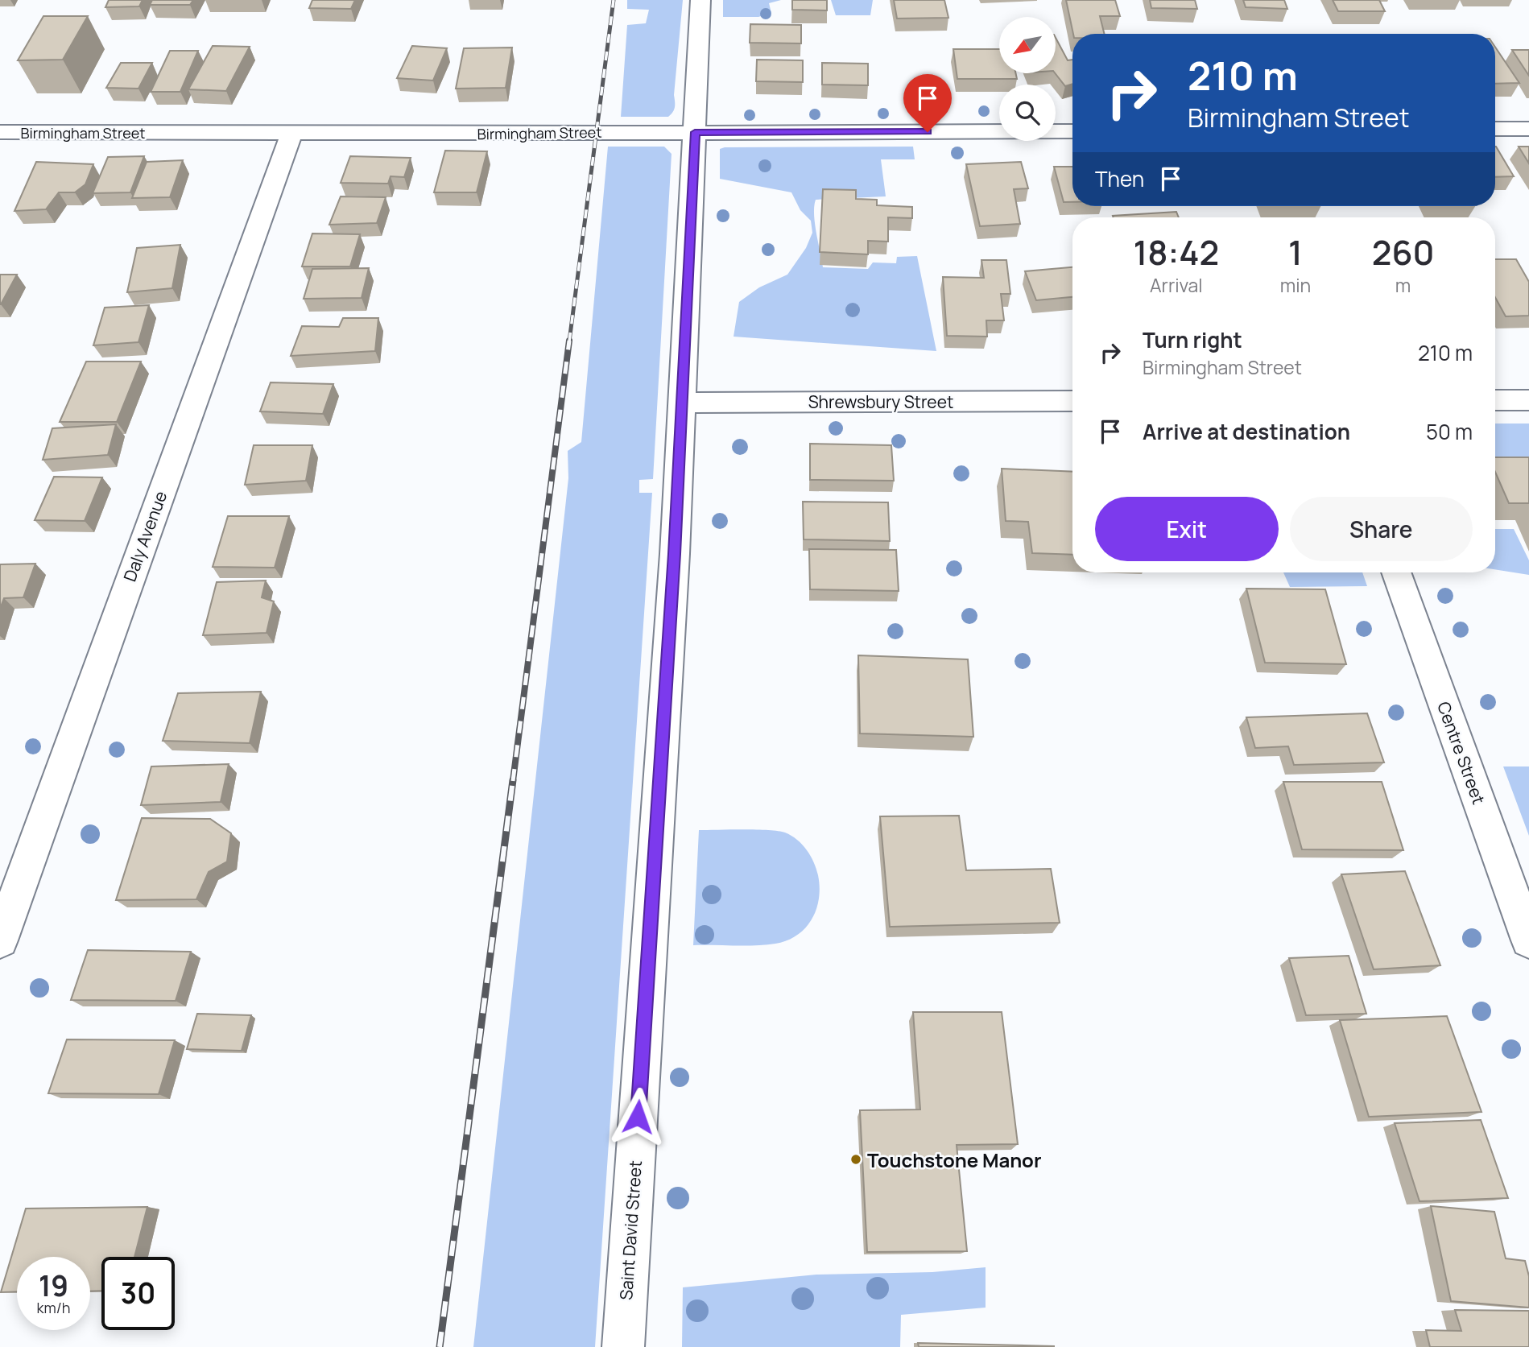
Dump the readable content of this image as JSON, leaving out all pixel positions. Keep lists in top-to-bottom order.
{
  "streets": {
    "street": [
      "Birmingham Street",
      "Shrewsbury Street",
      "Daly Avenue",
      "Centre Street",
      "Saint David Street"
    ]
  },
  "crossings": [
    ["Birmingham Street", "Daly Avenue"],
    ["Birmingham Street", "Saint David Street"],
    ["Shrewsbury Street", "Saint David Street"]
  ],
  "places": ["Touchstone Manor"],
  "north": "bottom left",
  "page": {
    "turn": ["210 m", "Birmingham Street"],
    "then": "Then",
    "eta": [
      "18:42",
      "Arrival",
      "1",
      "min",
      "260",
      "m"
    ],
    "list": [
      {
        "name": "Turn right",
        "note": "Birmingham Street",
        "value": "210 m"
      },
      {
        "name": "Arrive at destination",
        "value": "50 m"
      }
    ],
    "buttons": ["Exit", "Share"],
    "speed": "19 km/h",
    "limit": "30"
  }
}
